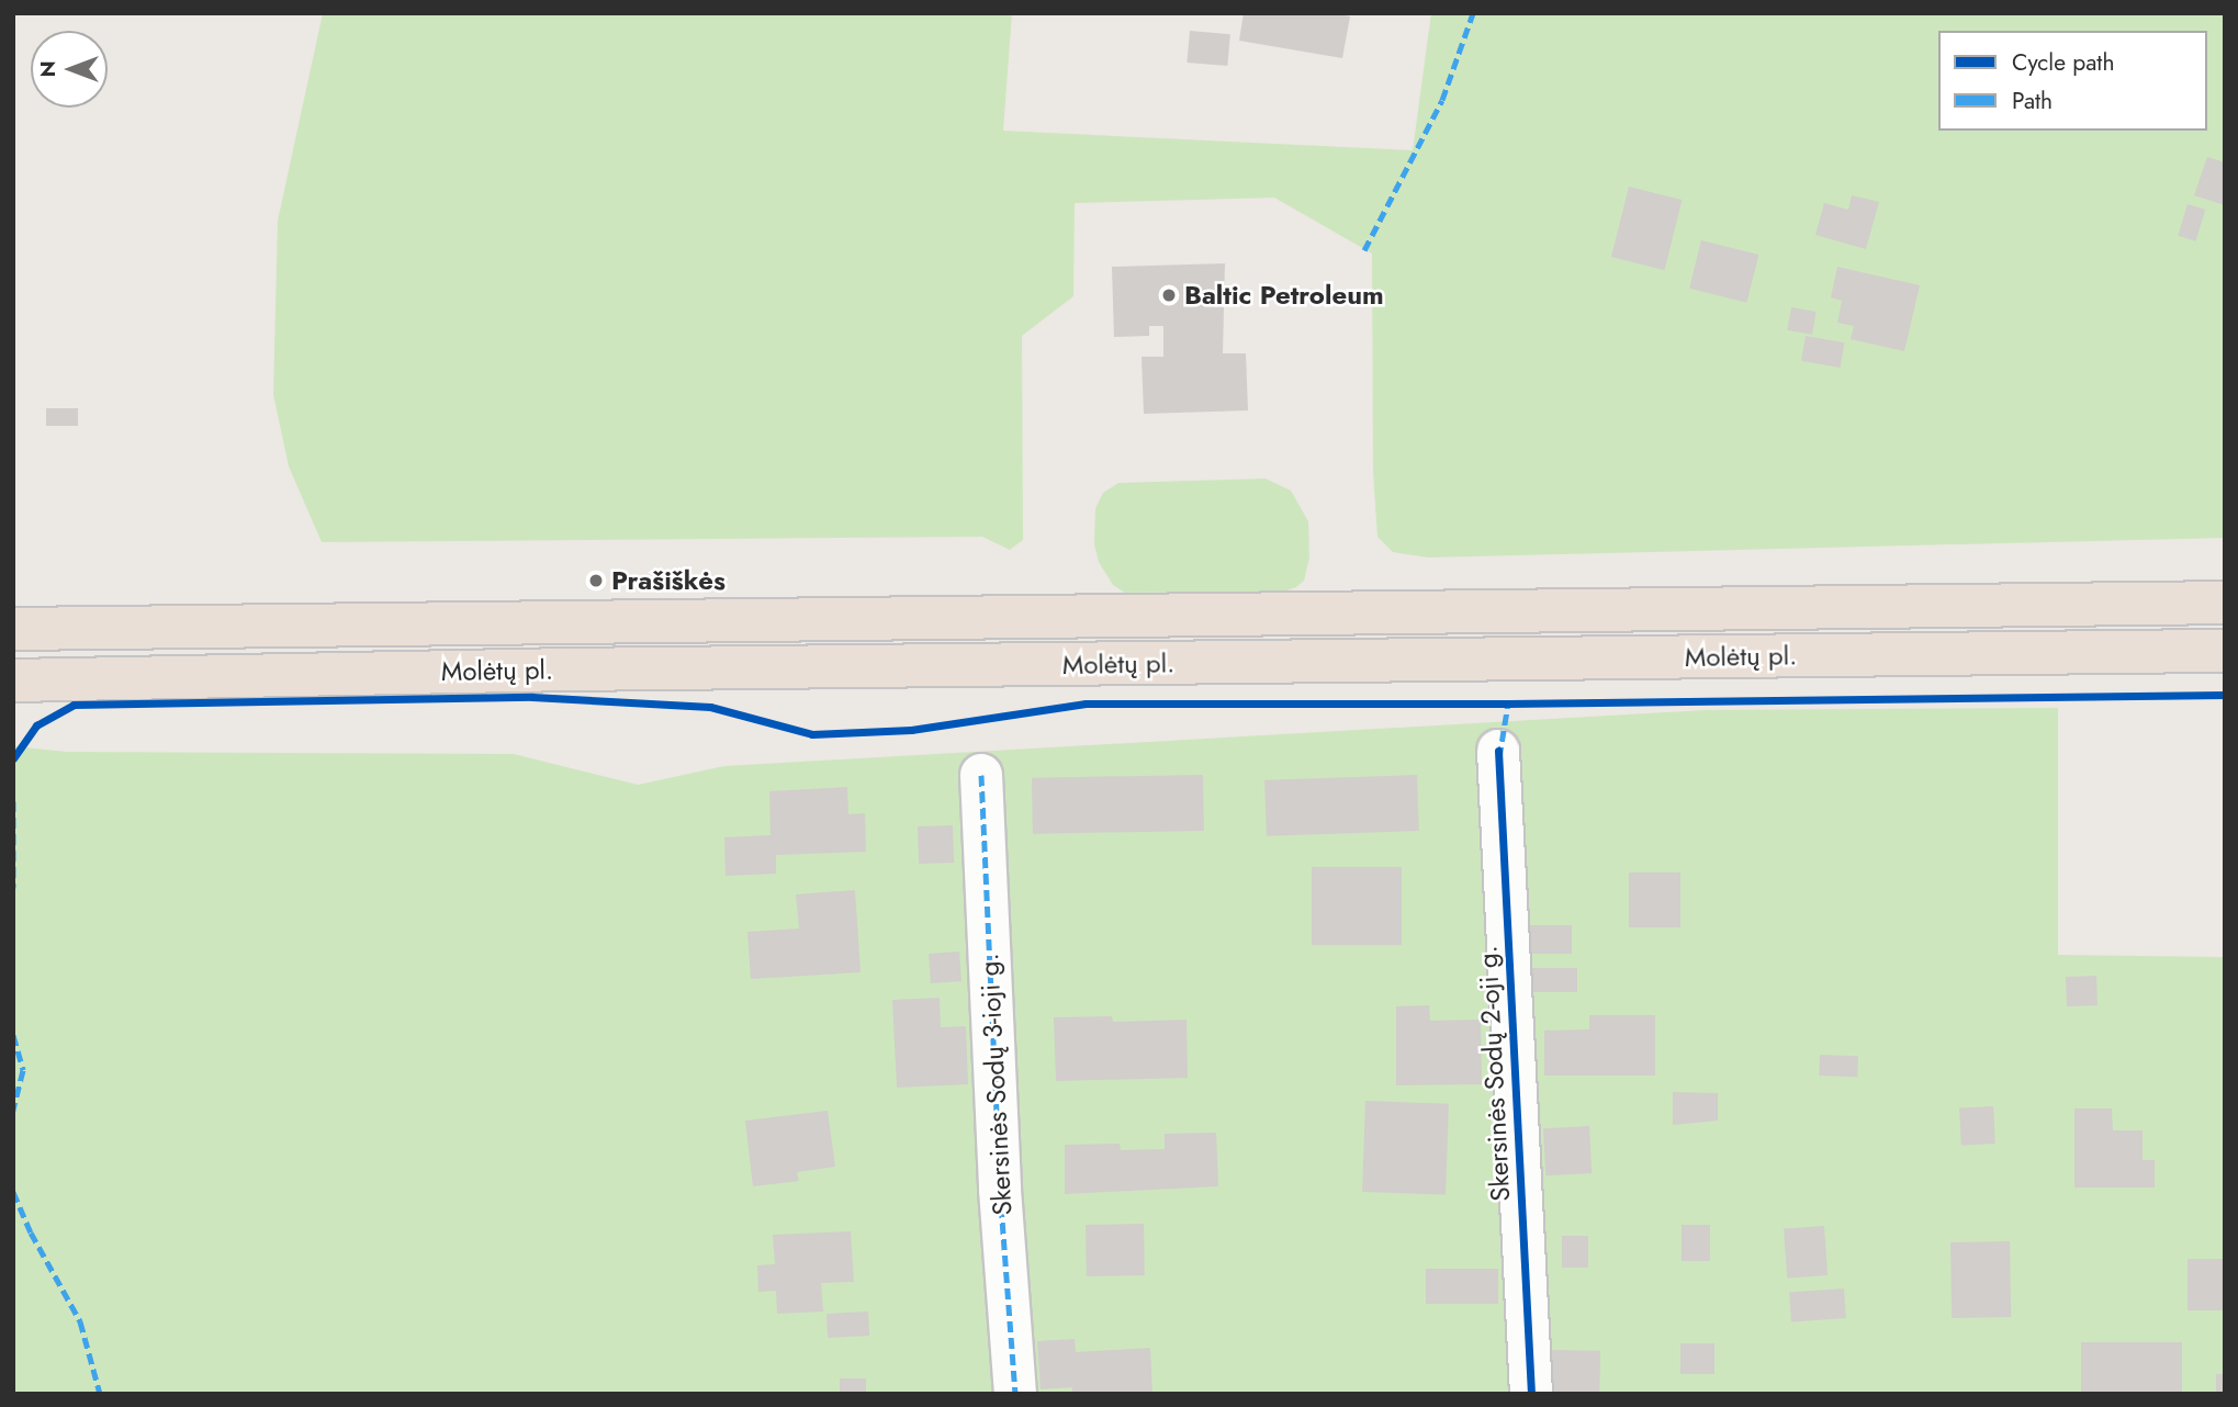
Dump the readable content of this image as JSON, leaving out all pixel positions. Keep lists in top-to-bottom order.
{
  "streets": {
    "highway": ["Molėtų pl."],
    "street": ["Skersinės Sodų 2-oji g.", "Skersinės Sodų 3-ioji g."]
  },
  "places": ["Baltic Petroleum", "Prašiškės"],
  "legend": ["Cycle path", "Path"],
  "north": "left"
}
